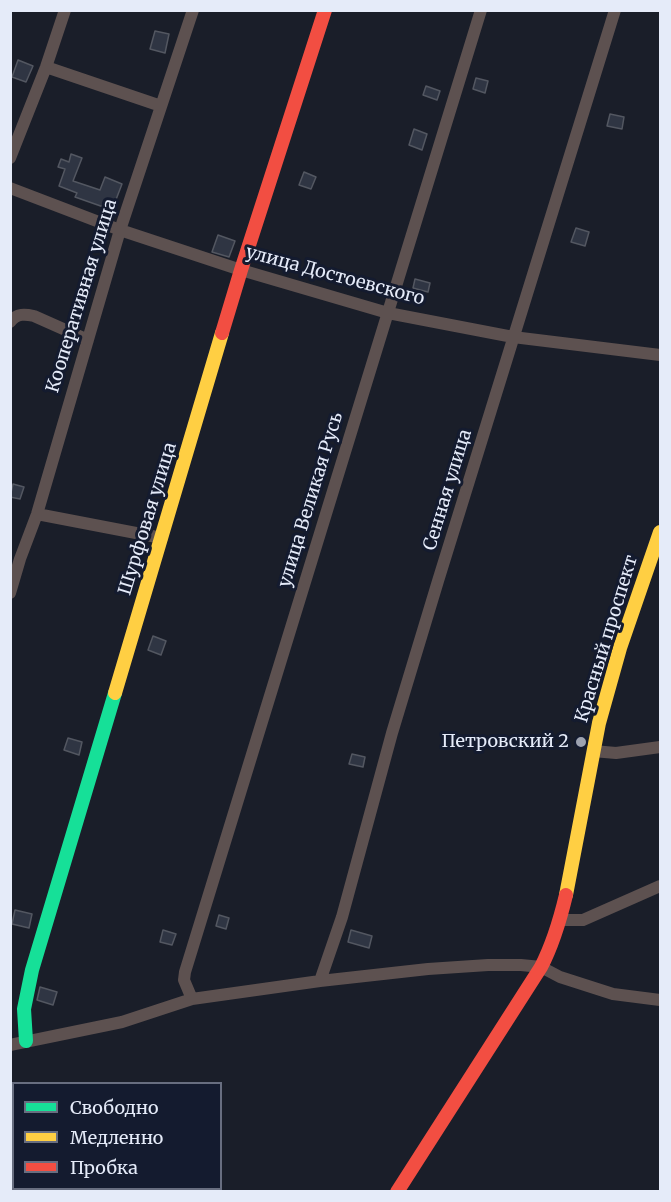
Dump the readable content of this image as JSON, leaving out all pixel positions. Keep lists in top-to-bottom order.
{
  "streets": {
    "street": [
      "улица Достоевского",
      "Кооперативная улица",
      "Сенная улица",
      "улица Великая Русь",
      "Шурфовая улица",
      "Красный проспект"
    ]
  },
  "crossings": [
    ["улица Достоевского", "Кооперативная улица"],
    ["улица Достоевского", "Сенная улица"],
    ["улица Достоевского", "улица Великая Русь"],
    ["улица Достоевского", "Шурфовая улица"]
  ],
  "places": ["Петровский 2"],
  "legend": ["Свободно", "Медленно", "Пробка"]
}
